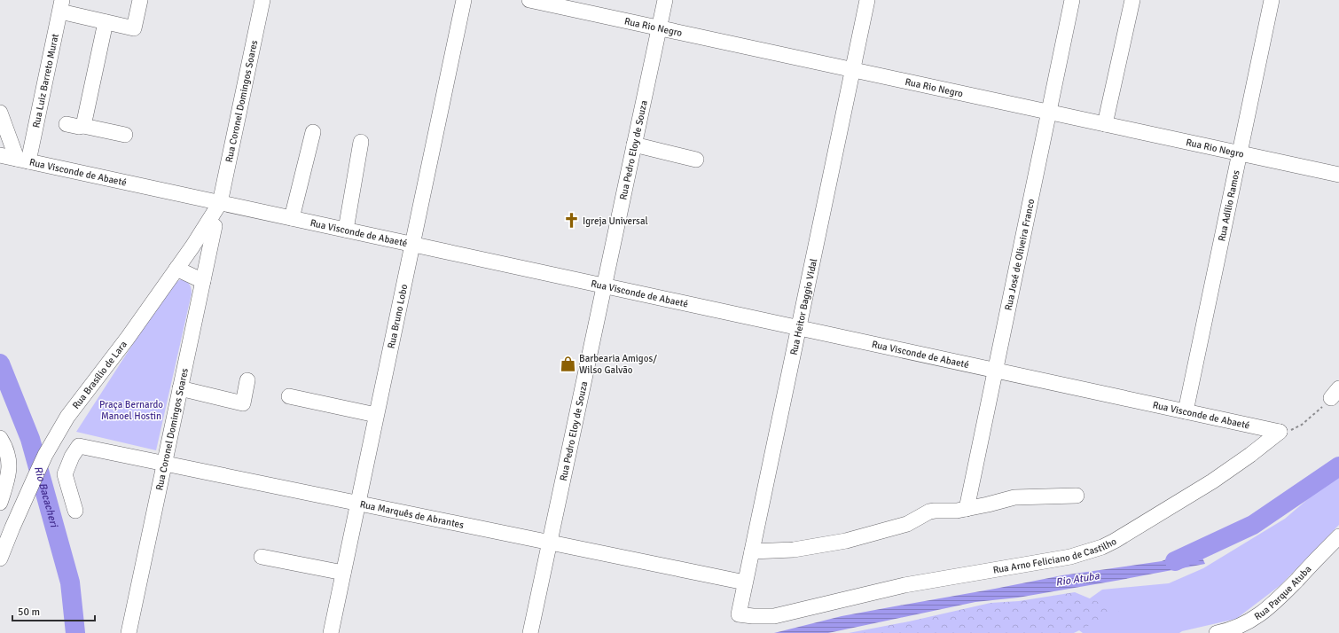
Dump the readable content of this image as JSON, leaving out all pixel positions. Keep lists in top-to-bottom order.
{
  "streets": {
    "street": [
      "Rua Rio Negro",
      "Rua Luiz Barreto Murat",
      "Rua Coronel Domingos Soares",
      "Rua Pedro Eloy de Souza",
      "Rua Visconde de Abaeté",
      "Rua Adílio Ramos",
      "Rua José de Oliveira Franco",
      "Rua Heitor Baggio Vidal",
      "Rua Bruno Lobo",
      "Rua Brasílio de Lara",
      "Rua Marquês de Abrantes",
      "Rua Arno Feliciano de Castilho",
      "Rua Parque Atuba"
    ]
  },
  "crossings": [
    ["Rua Rio Negro", "Rua Pedro Eloy de Souza"],
    ["Rua Rio Negro", "Rua Adílio Ramos"],
    ["Rua Rio Negro", "Rua José de Oliveira Franco"],
    ["Rua Rio Negro", "Rua Heitor Baggio Vidal"],
    ["Rua Luiz Barreto Murat", "Rua Visconde de Abaeté"],
    ["Rua Coronel Domingos Soares", "Rua Visconde de Abaeté"],
    ["Rua Coronel Domingos Soares", "Rua Brasílio de Lara"],
    ["Rua Coronel Domingos Soares", "Rua Marquês de Abrantes"],
    ["Rua Pedro Eloy de Souza", "Rua Visconde de Abaeté"],
    ["Rua Pedro Eloy de Souza", "Rua Marquês de Abrantes"],
    ["Rua Visconde de Abaeté", "Rua Adílio Ramos"],
    ["Rua Visconde de Abaeté", "Rua José de Oliveira Franco"],
    ["Rua Visconde de Abaeté", "Rua Heitor Baggio Vidal"],
    ["Rua Visconde de Abaeté", "Rua Bruno Lobo"],
    ["Rua Visconde de Abaeté", "Rua Brasílio de Lara"],
    ["Rua Visconde de Abaeté", "Rua Arno Feliciano de Castilho"],
    ["Rua Heitor Baggio Vidal", "Rua Marquês de Abrantes"],
    ["Rua Heitor Baggio Vidal", "Rua Arno Feliciano de Castilho"],
    ["Rua Bruno Lobo", "Rua Marquês de Abrantes"]
  ],
  "water": ["Rio Bacacheri", "Rio Atuba"],
  "parks": ["Praça Bernardo Manoel Hostin"],
  "places": {
    "church": ["Igreja Universal"],
    "shop": ["Barbearia Amigos/ Wilso Galvão"]
  },
  "scale_bar": "50 m"
}
